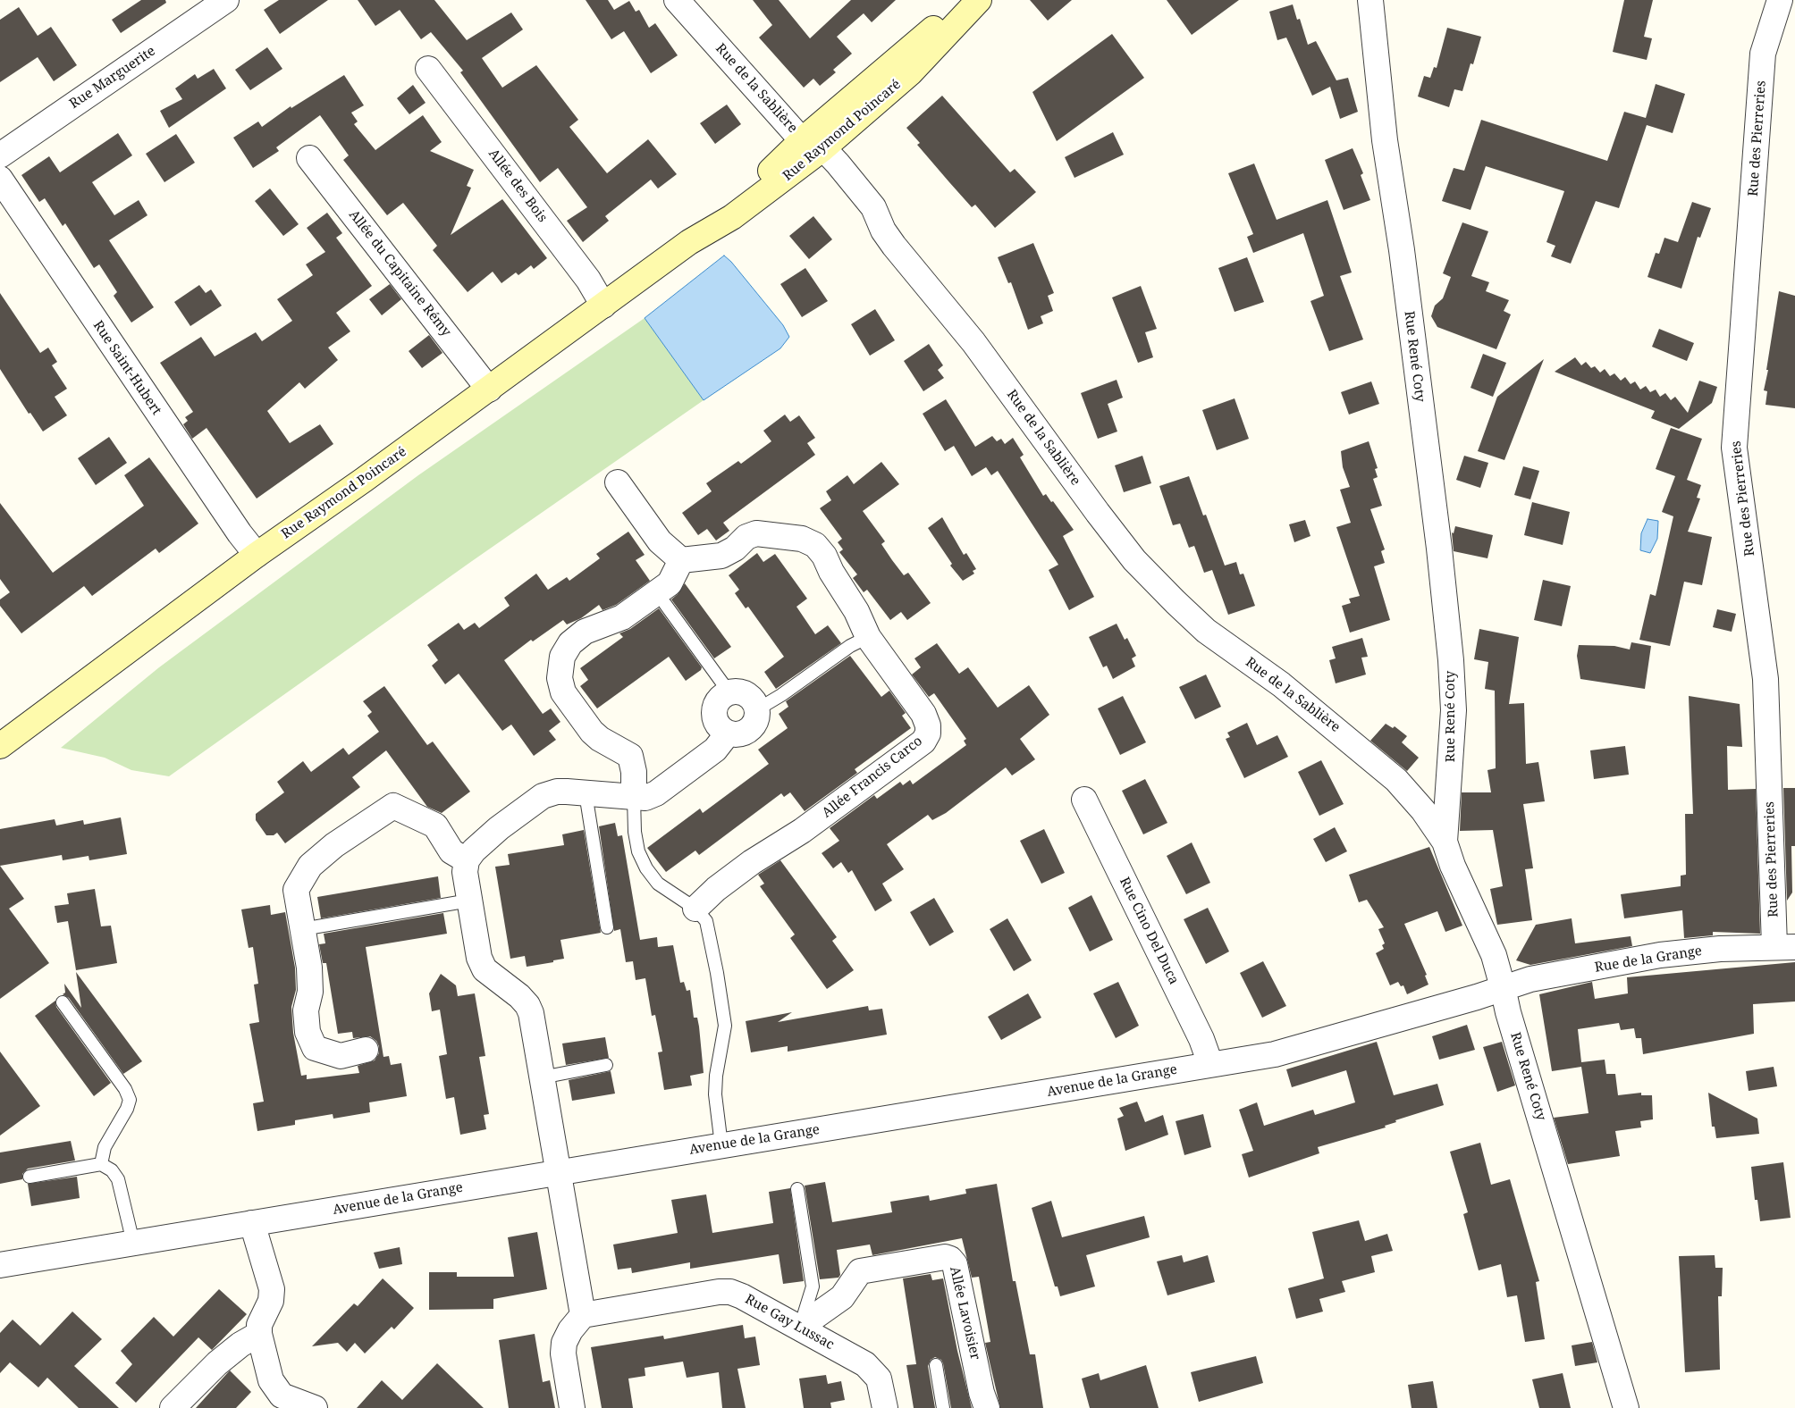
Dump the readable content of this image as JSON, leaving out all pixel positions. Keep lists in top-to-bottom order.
{
  "streets": {
    "main road": ["Rue Raymond Poincaré"],
    "street": [
      "Rue Marguerite",
      "Rue de la Sablière",
      "Rue des Pierreries",
      "Allée des Bois",
      "Allée du Capitaine Rémy",
      "Rue René Coty",
      "Rue Saint-Hubert",
      "Allée Francis Carco",
      "Rue Cino Del Duca",
      "Rue de la Grange",
      "Avenue de la Grange",
      "Allée Lavoisier",
      "Rue Gay Lussac"
    ]
  },
  "crossings": [
    ["Rue de la Sablière", "Rue Raymond Poincaré"],
    ["Rue de la Sablière", "Rue René Coty"],
    ["Rue Raymond Poincaré", "Allée des Bois"],
    ["Rue Raymond Poincaré", "Allée du Capitaine Rémy"],
    ["Rue Raymond Poincaré", "Rue Saint-Hubert"],
    ["Rue des Pierreries", "Rue de la Grange"],
    ["Rue René Coty", "Rue de la Grange"],
    ["Rue René Coty", "Avenue de la Grange"],
    ["Rue Cino Del Duca", "Avenue de la Grange"],
    ["Rue de la Grange", "Avenue de la Grange"],
    ["Allée Lavoisier", "Rue Gay Lussac"]
  ]
}
